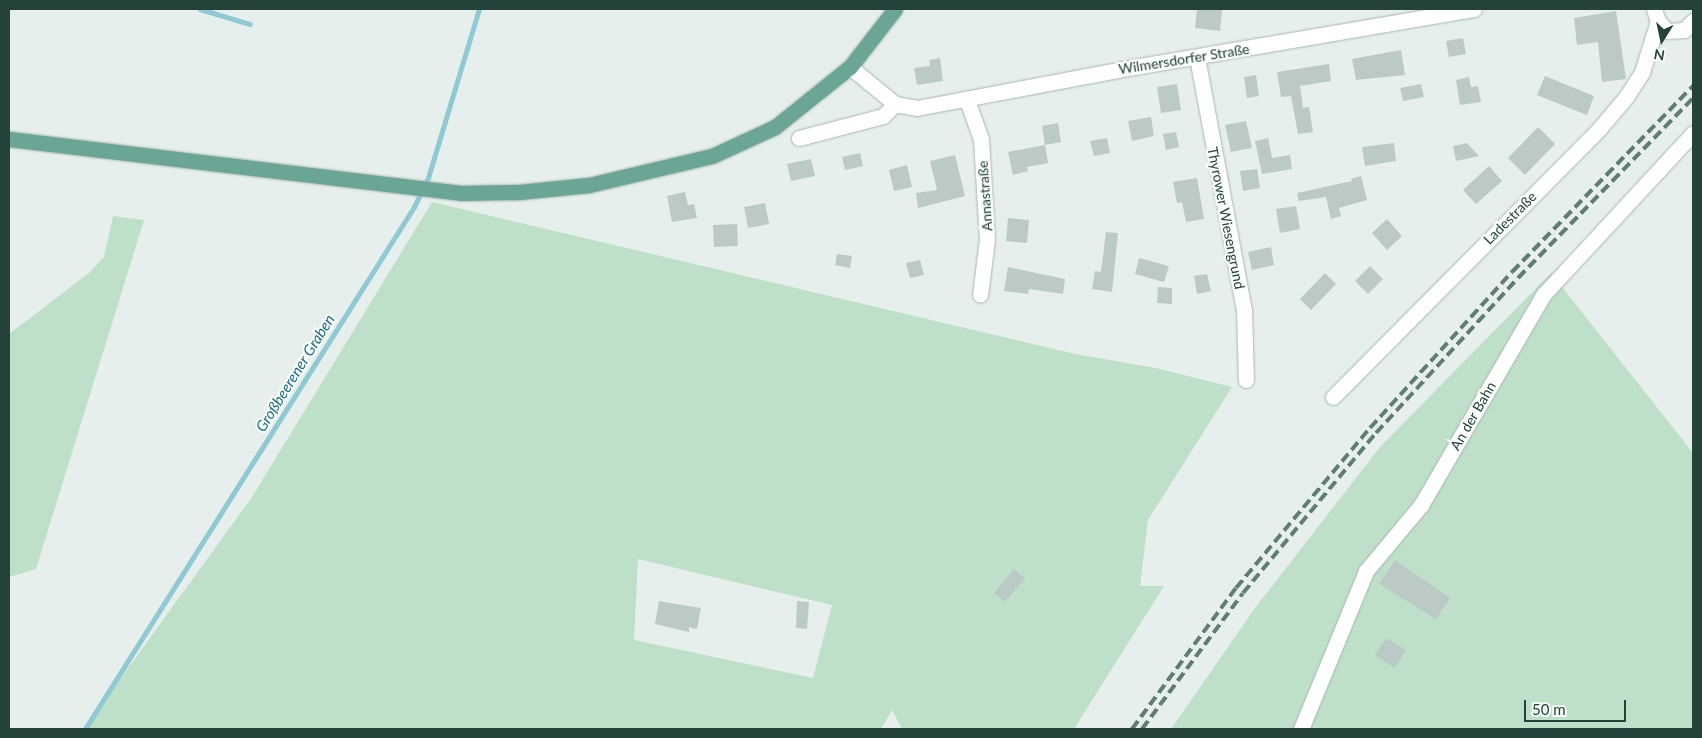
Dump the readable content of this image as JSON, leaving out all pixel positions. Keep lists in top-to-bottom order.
{
  "streets": {
    "street": [
      "Wilmersdorfer Straße",
      "Annastraße",
      "Thyrower Wiesengrund",
      "Ladestraße",
      "An der Bahn"
    ]
  },
  "crossings": [
    ["Wilmersdorfer Straße", "Annastraße"],
    ["Wilmersdorfer Straße", "Thyrower Wiesengrund"]
  ],
  "water": ["Großbeerener Graben"],
  "scale_bar": "50 m",
  "north": "bottom"
}
